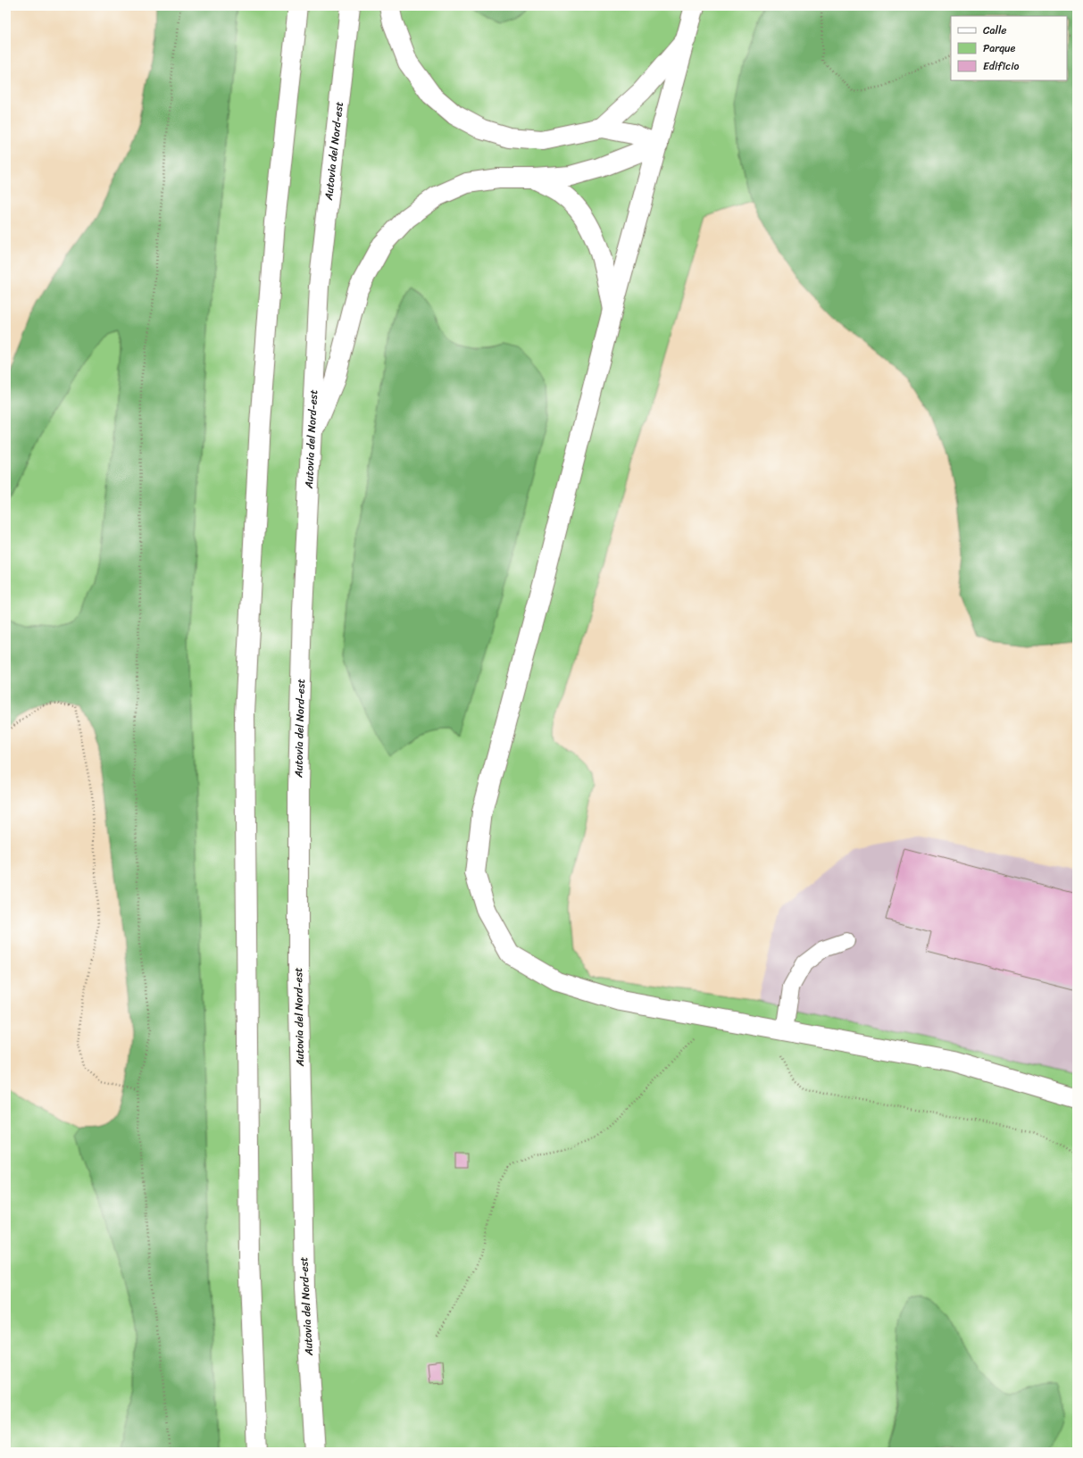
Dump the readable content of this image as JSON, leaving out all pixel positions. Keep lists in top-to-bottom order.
{
  "streets": {
    "main road": ["Autovia del Nord-est"]
  },
  "legend": ["Calle", "Parque", "Edificio"]
}
